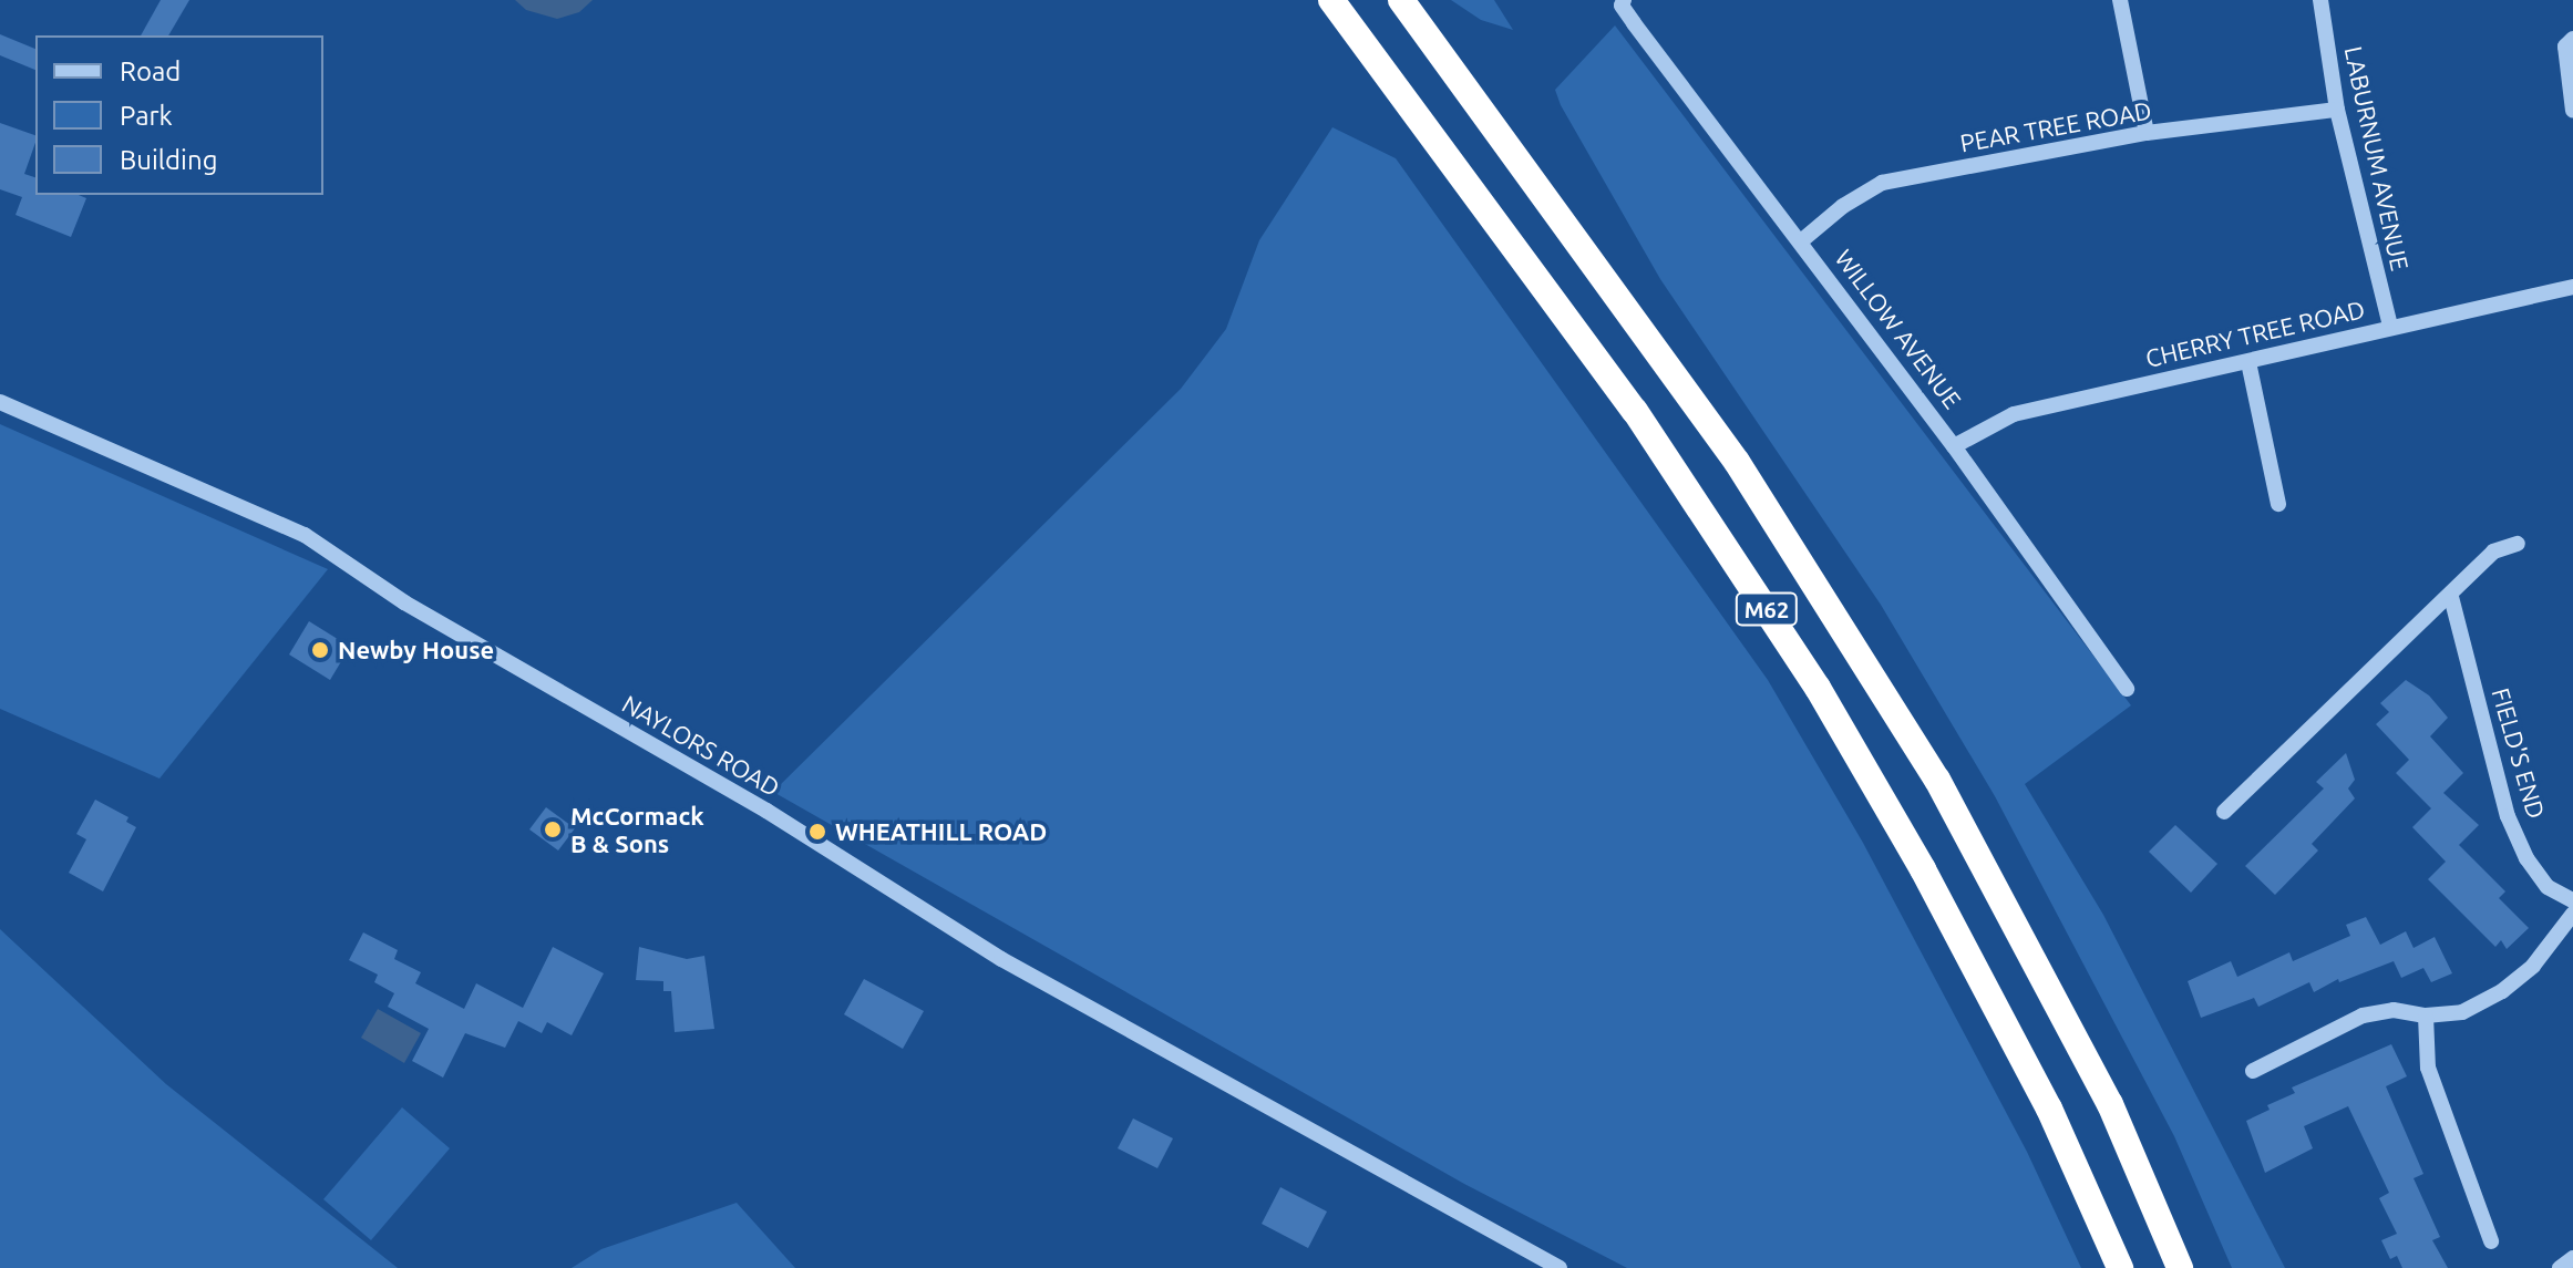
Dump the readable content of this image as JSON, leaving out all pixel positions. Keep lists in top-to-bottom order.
{
  "streets": {
    "highway": ["M62"],
    "street": [
      "PEAR TREE ROAD",
      "LABURNUM AVENUE",
      "WILLOW AVENUE",
      "CHERRY TREE ROAD",
      "NAYLORS ROAD",
      "FIELD'S END"
    ]
  },
  "crossings": [
    ["PEAR TREE ROAD", "LABURNUM AVENUE"],
    ["PEAR TREE ROAD", "WILLOW AVENUE"],
    ["LABURNUM AVENUE", "CHERRY TREE ROAD"],
    ["WILLOW AVENUE", "CHERRY TREE ROAD"]
  ],
  "places": ["Newby House", "McCormack B & Sons", "WHEATHILL ROAD"],
  "legend": ["Road", "Park", "Building"]
}
